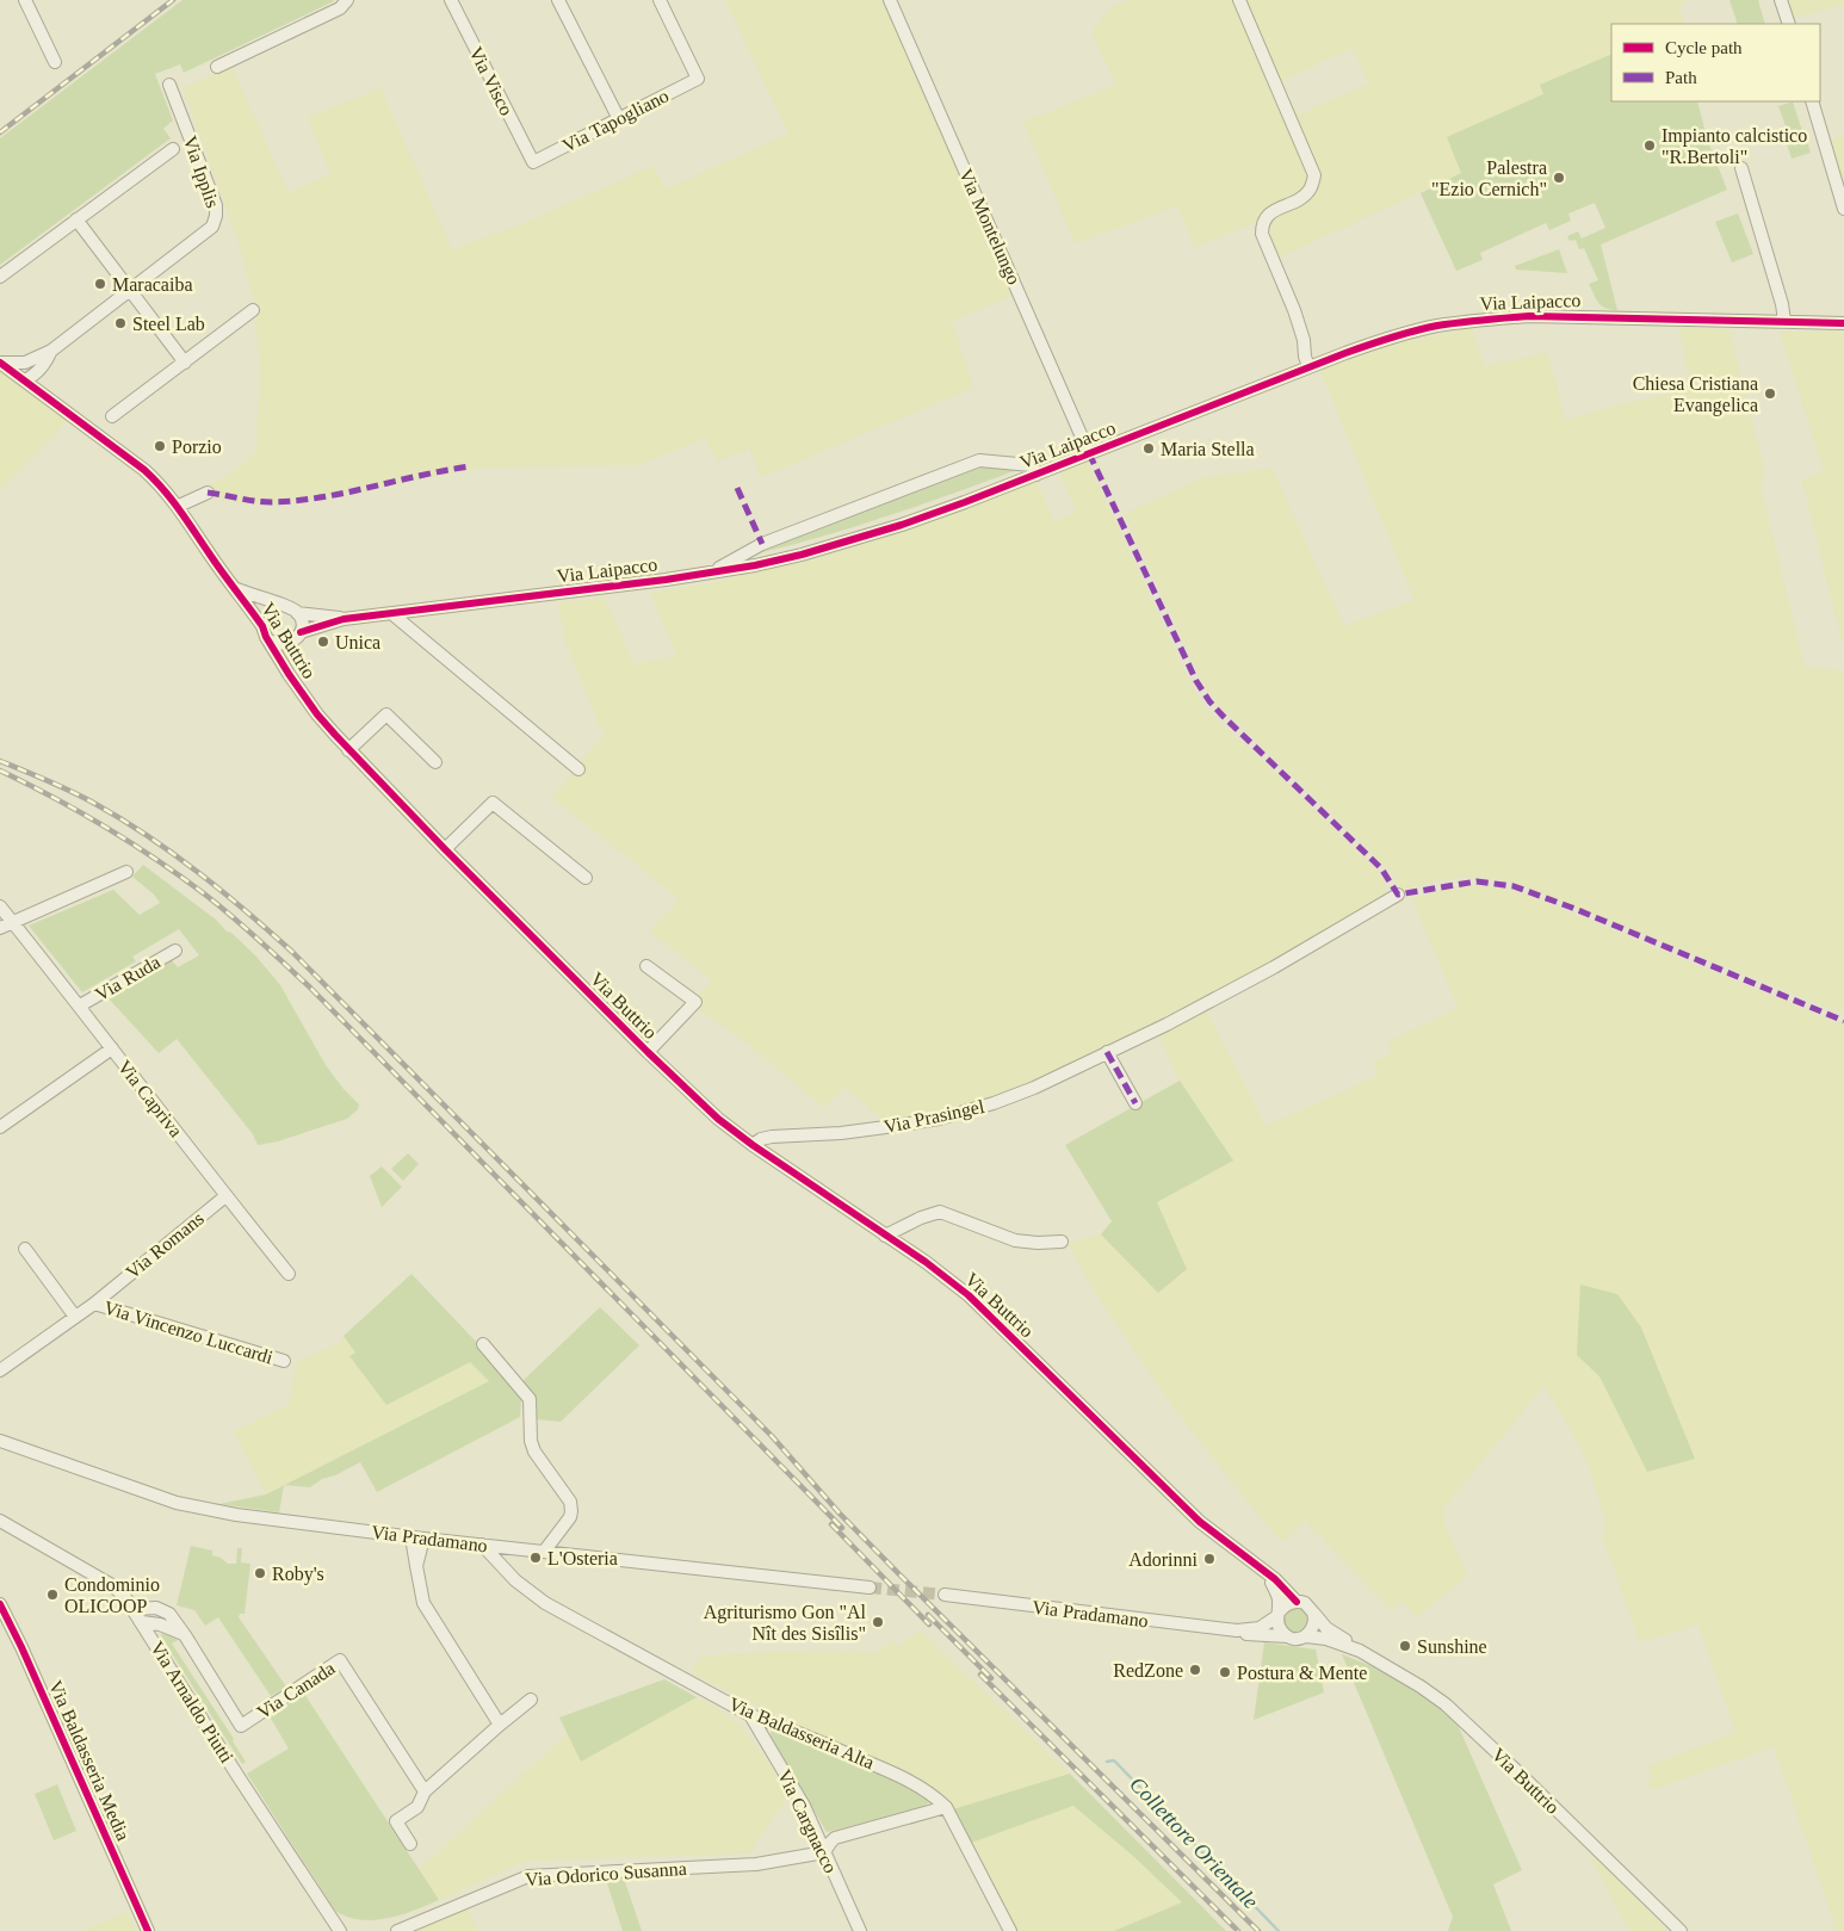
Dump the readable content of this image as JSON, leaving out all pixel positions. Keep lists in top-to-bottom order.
{
  "streets": {
    "street": [
      "Via Visco",
      "Via Tapogliano",
      "Via Ipplis",
      "Via Montelungo",
      "Via Laipacco",
      "Via Buttrio",
      "Via Ruda",
      "Via Capriva",
      "Via Prasingel",
      "Via Romans",
      "Via Vincenzo Luccardi",
      "Via Pradamano",
      "Via Canada",
      "Via Arnaldo Piutti",
      "Via Baldasseria Alta",
      "Via Baldasseria Media",
      "Via Cargnacco",
      "Via Odorico Susanna"
    ]
  },
  "crossings": [
    ["Via Visco", "Via Tapogliano"],
    ["Via Ipplis", "Via Buttrio"],
    ["Via Montelungo", "Via Laipacco"],
    ["Via Laipacco", "Via Buttrio"],
    ["Via Buttrio", "Via Prasingel"],
    ["Via Buttrio", "Via Pradamano"],
    ["Via Ruda", "Via Capriva"],
    ["Via Capriva", "Via Romans"],
    ["Via Romans", "Via Vincenzo Luccardi"],
    ["Via Pradamano", "Via Baldasseria Alta"],
    ["Via Canada", "Via Arnaldo Piutti"],
    ["Via Baldasseria Alta", "Via Cargnacco"],
    ["Via Cargnacco", "Via Odorico Susanna"]
  ],
  "water": ["Collettore Orientale"],
  "places": [
    "Impianto calcistico \"R.Bertoli\"",
    "Palestra \"Ezio Cernich\"",
    "Maracaiba",
    "Steel Lab",
    "Chiesa Cristiana Evangelica",
    "Porzio",
    "Maria Stella",
    "Unica",
    "L'Osteria",
    "Adorinni",
    "Roby's",
    "Condominio OLICOOP",
    "Agriturismo Gon \"Al Nît des Sisîlis\"",
    "Sunshine",
    "RedZone",
    "Postura & Mente"
  ],
  "legend": ["Cycle path", "Path"]
}
